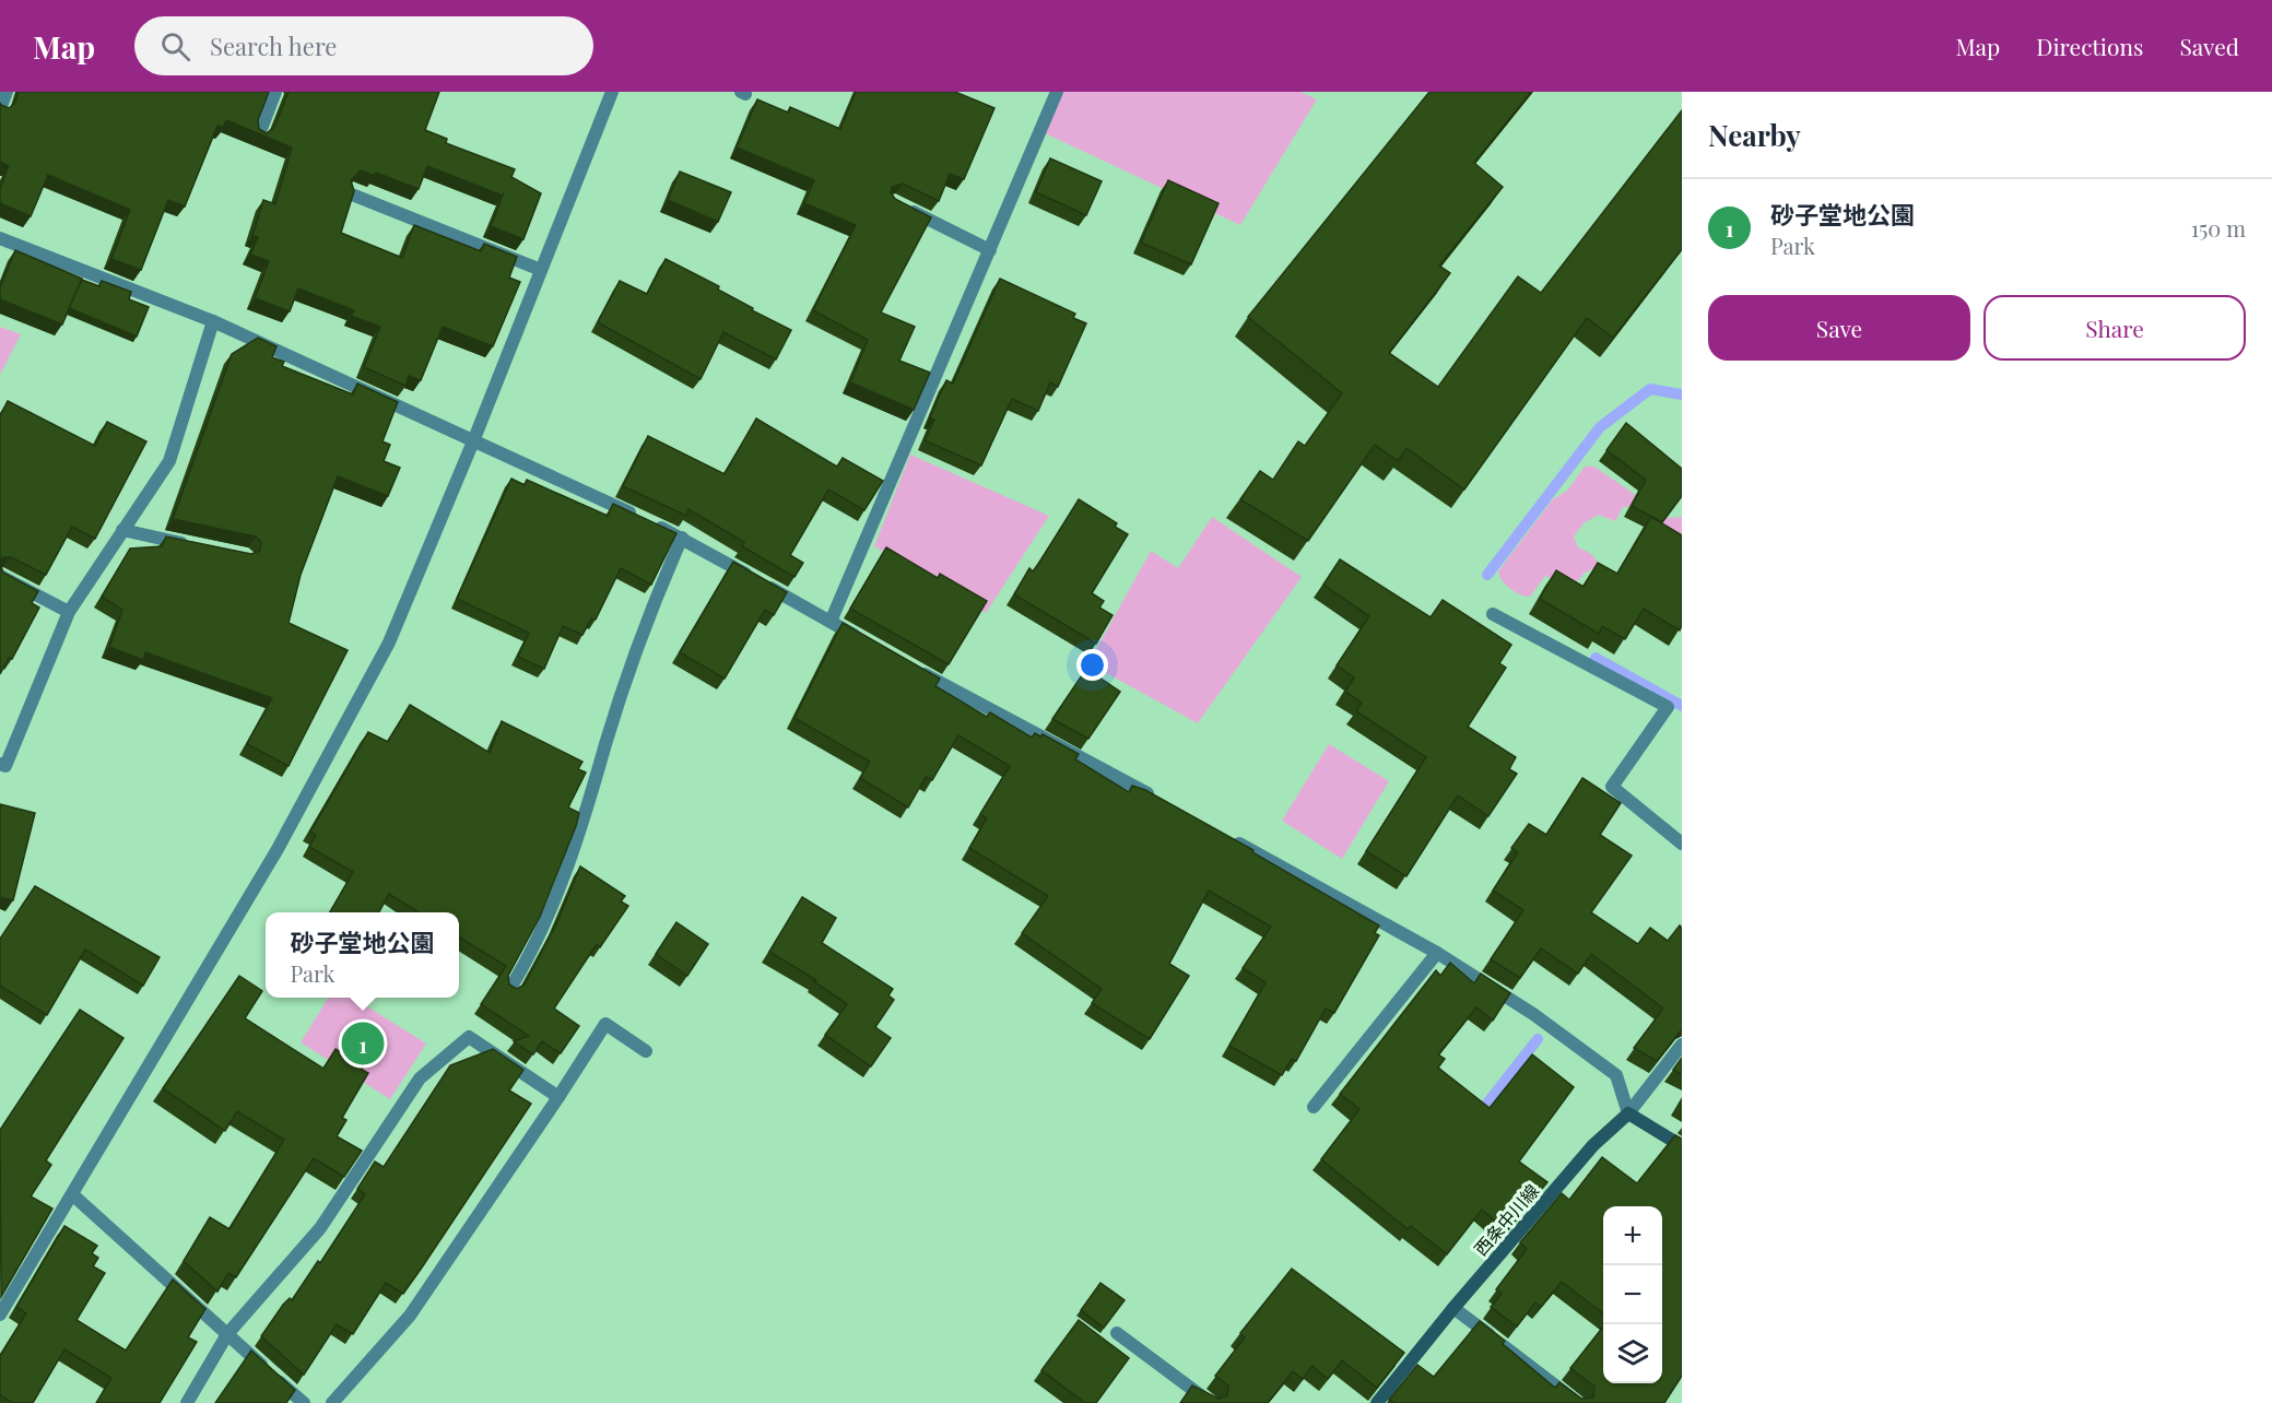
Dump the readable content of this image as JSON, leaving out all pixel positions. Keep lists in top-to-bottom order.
{
  "streets": {
    "main road": ["西条中川線"]
  },
  "page": {
    "header": "Map",
    "search": "Search here",
    "nav": ["Map", "Directions", "Saved"],
    "heading": "Nearby",
    "list": [
      {
        "mark": "1",
        "name": "砂子堂地公園",
        "note": "Park",
        "value": "150 m"
      }
    ],
    "buttons": ["Save", "Share"],
    "popup": ["砂子堂地公園", "Park"],
    "pins": "1",
    "map_buttons": ["+", "−"]
  }
}
